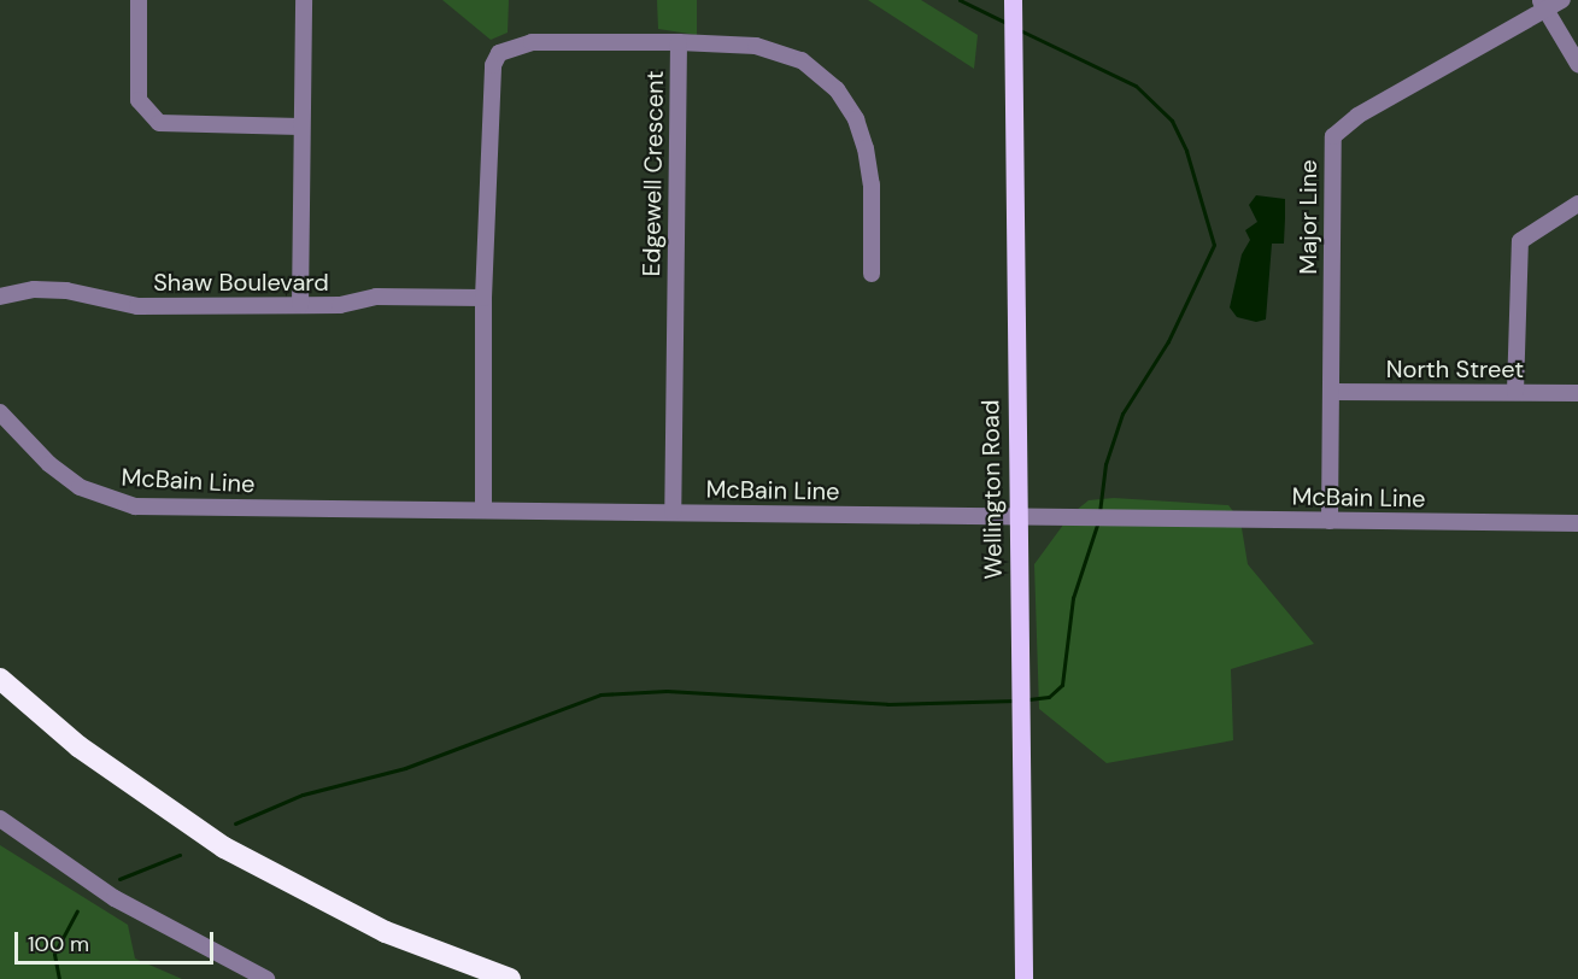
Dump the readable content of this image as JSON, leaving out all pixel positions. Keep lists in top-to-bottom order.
{
  "streets": {
    "main road": ["Wellington Road"],
    "street": [
      "Edgewell Crescent",
      "Major Line",
      "Shaw Boulevard",
      "North Street",
      "McBain Line"
    ]
  },
  "crossings": [
    ["Edgewell Crescent", "Shaw Boulevard"],
    ["Edgewell Crescent", "McBain Line"],
    ["Major Line", "North Street"],
    ["Major Line", "McBain Line"],
    ["McBain Line", "Wellington Road"]
  ],
  "scale_bar": "100 m"
}
